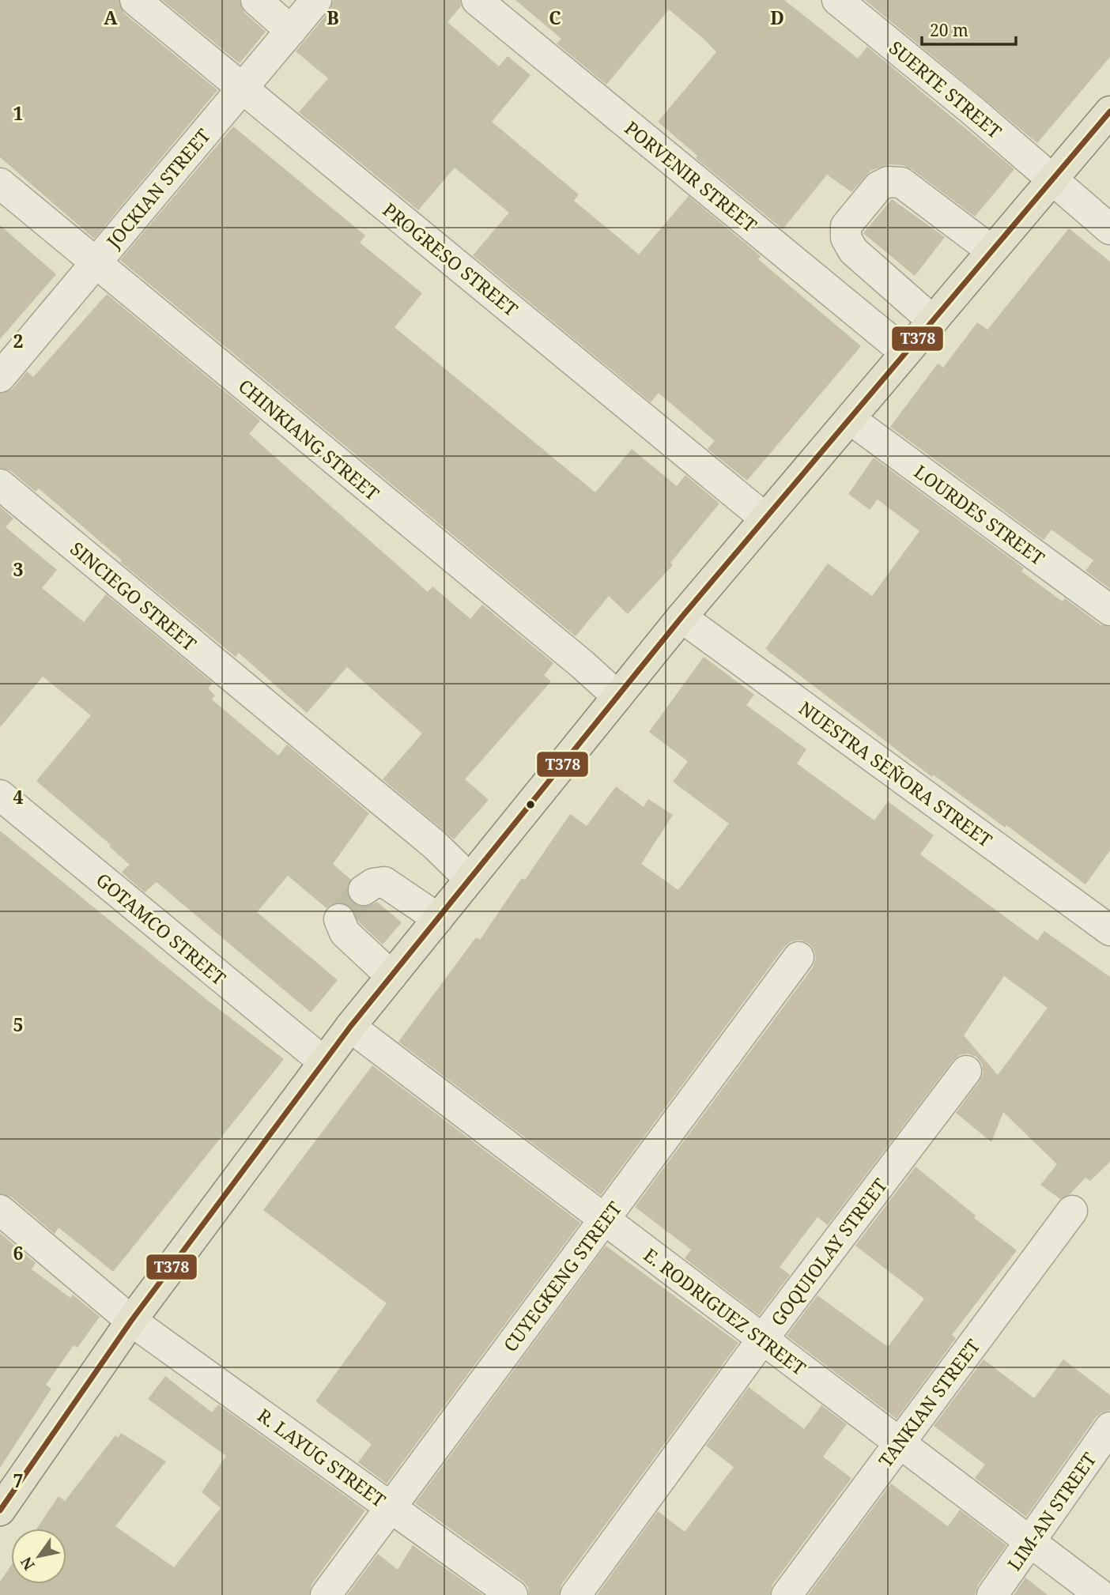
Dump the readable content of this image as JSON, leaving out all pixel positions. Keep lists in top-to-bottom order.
{
  "streets": {
    "street": [
      "SUERTE STREET",
      "PORVENIR STREET",
      "JOCKIAN STREET",
      "PROGRESO STREET",
      "CHINKIANG STREET",
      "LOURDES STREET",
      "SINCIEGO STREET",
      "NUESTRA SEÑORA STREET",
      "GOTAMCO STREET",
      "GOQUIOLAY STREET",
      "CUYEGKENG STREET",
      "E. RODRIGUEZ STREET",
      "TANKIAN STREET",
      "R. LAYUG STREET",
      "LIM-AN STREET"
    ]
  },
  "crossings": [
    ["JOCKIAN STREET", "PROGRESO STREET"],
    ["JOCKIAN STREET", "CHINKIANG STREET"],
    ["GOQUIOLAY STREET", "E. RODRIGUEZ STREET"],
    ["CUYEGKENG STREET", "E. RODRIGUEZ STREET"],
    ["CUYEGKENG STREET", "R. LAYUG STREET"],
    ["E. RODRIGUEZ STREET", "TANKIAN STREET"],
    ["E. RODRIGUEZ STREET", "LIM-AN STREET"]
  ],
  "lines": ["transit line T378"],
  "scale_bar": "20 m",
  "north": "bottom left",
  "grid": {
    "columns": [
      "A",
      "B",
      "C",
      "D"
    ],
    "rows": [
      "1",
      "2",
      "3",
      "4",
      "5",
      "6",
      "7"
    ]
  }
}
